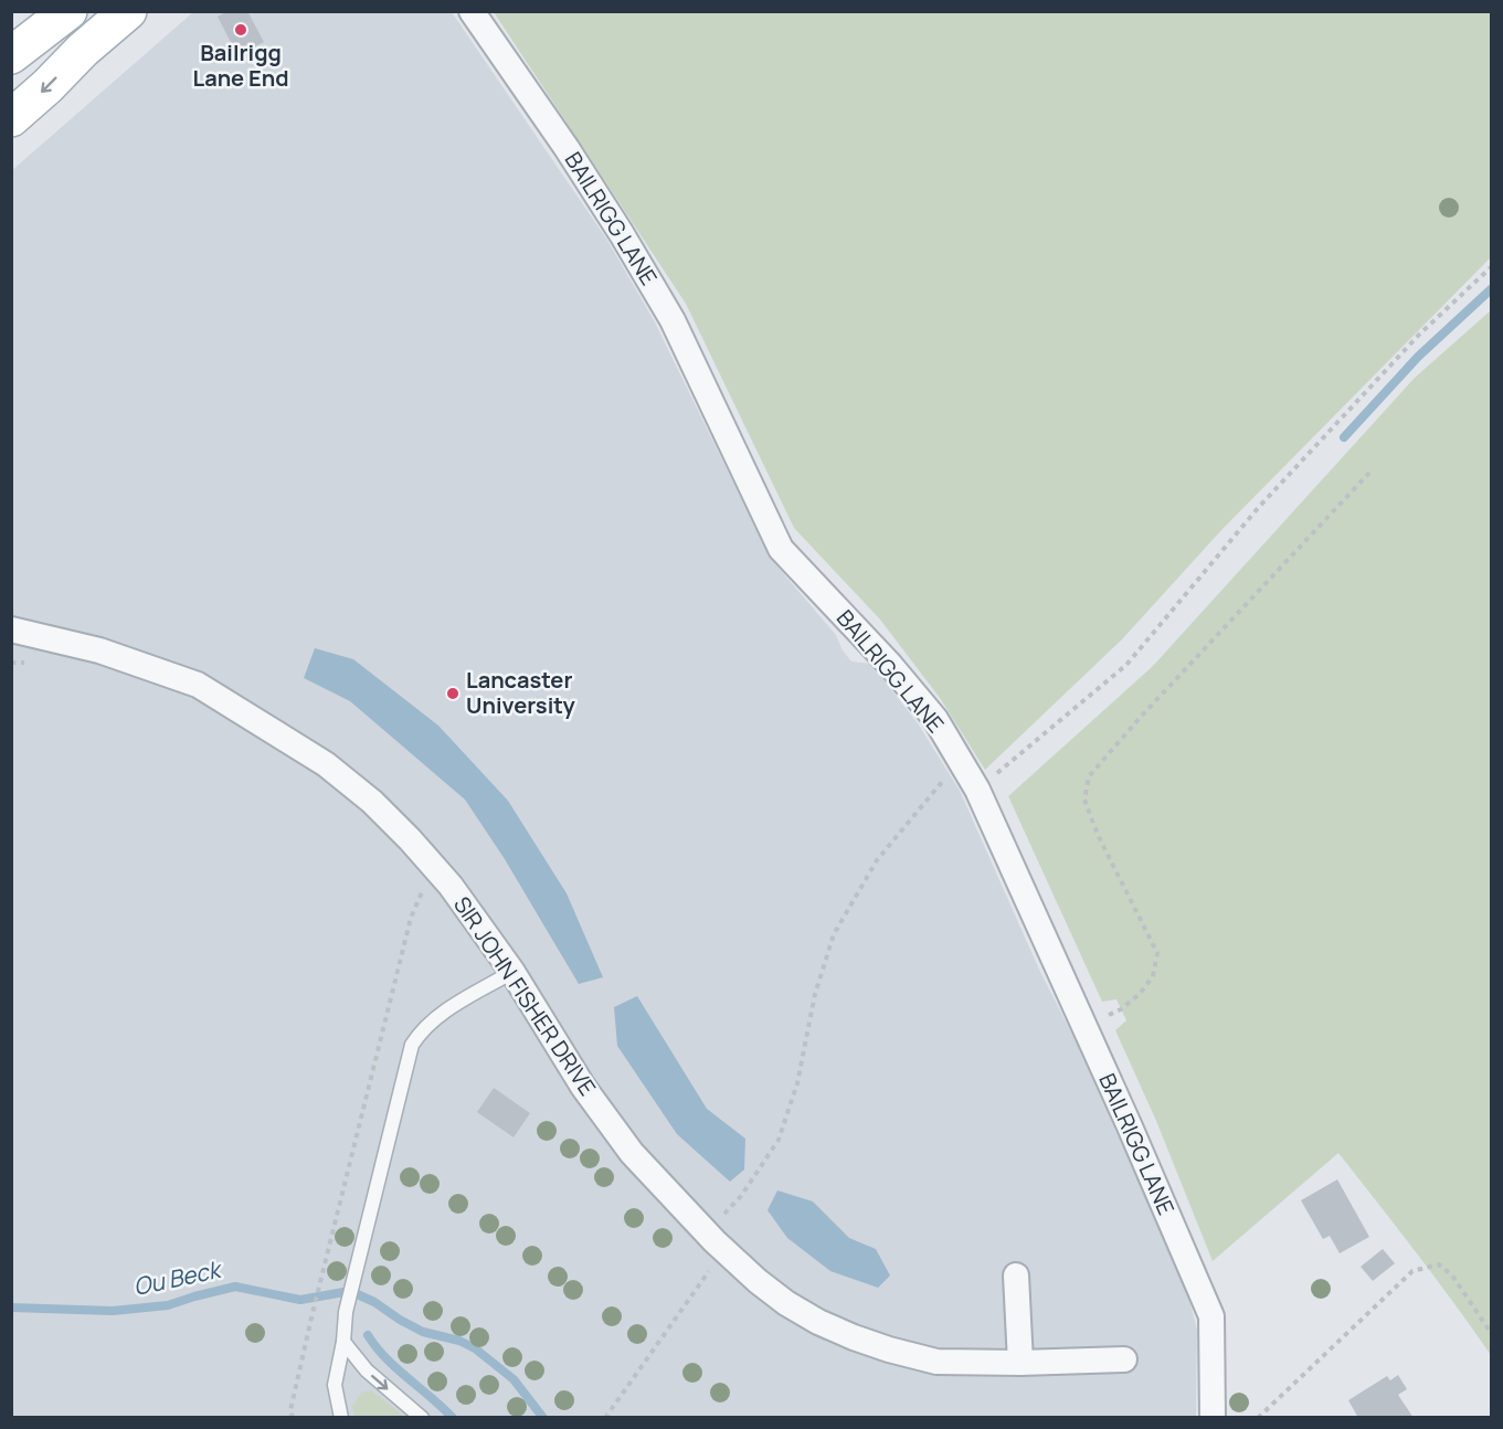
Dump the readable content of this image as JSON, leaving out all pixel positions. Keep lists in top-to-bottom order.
{
  "streets": {
    "street": ["BAILRIGG LANE", "SIR JOHN FISHER DRIVE"]
  },
  "water": ["Ou Beck"],
  "places": ["Bailrigg Lane End", "Lancaster University"]
}
